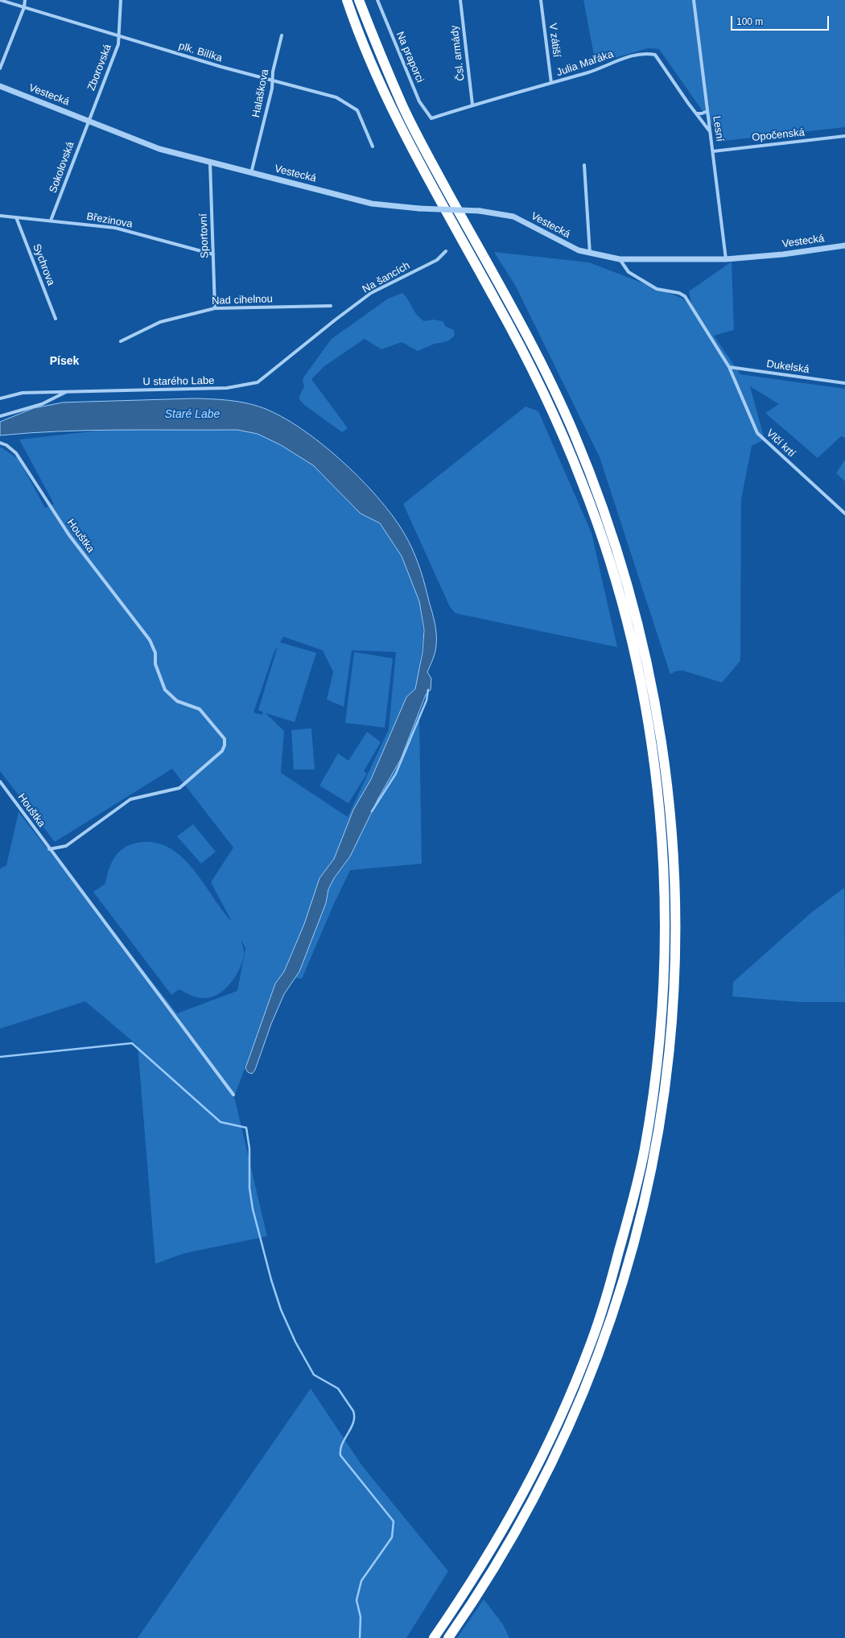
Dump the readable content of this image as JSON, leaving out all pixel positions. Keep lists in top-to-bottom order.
{
  "streets": {
    "street": [
      "V zátiší",
      "plk. Bilíka",
      "Čsl. armády",
      "Na praporci",
      "Julia Mařáka",
      "Zborovská",
      "Halaškova",
      "Vestecká",
      "Lesní",
      "Opočenská",
      "Sokolovská",
      "Březinova",
      "Sportovní",
      "Sychrova",
      "Na šancích",
      "Nad cihelnou",
      "Dukelská",
      "U starého Labe",
      "Vlčí krtí",
      "Houštka"
    ]
  },
  "crossings": [
    ["V zátiší", "Julia Mařáka"],
    ["plk. Bilíka", "Zborovská"],
    ["plk. Bilíka", "Halaškova"],
    ["Čsl. armády", "Julia Mařáka"],
    ["Na praporci", "Julia Mařáka"],
    ["Julia Mařáka", "Lesní"],
    ["Zborovská", "Vestecká"],
    ["Zborovská", "Sokolovská"],
    ["Halaškova", "Vestecká"],
    ["Vestecká", "Lesní"],
    ["Vestecká", "Sokolovská"],
    ["Vestecká", "Sportovní"],
    ["Vestecká", "Vlčí krtí"],
    ["Lesní", "Opočenská"],
    ["Sokolovská", "Březinova"],
    ["Březinova", "Sportovní"],
    ["Březinova", "Sychrova"],
    ["Sportovní", "Nad cihelnou"],
    ["Na šancích", "U starého Labe"],
    ["Dukelská", "Vlčí krtí"]
  ],
  "districts": ["Písek"],
  "water": ["Staré Labe"],
  "scale_bar": "100 m"
}
